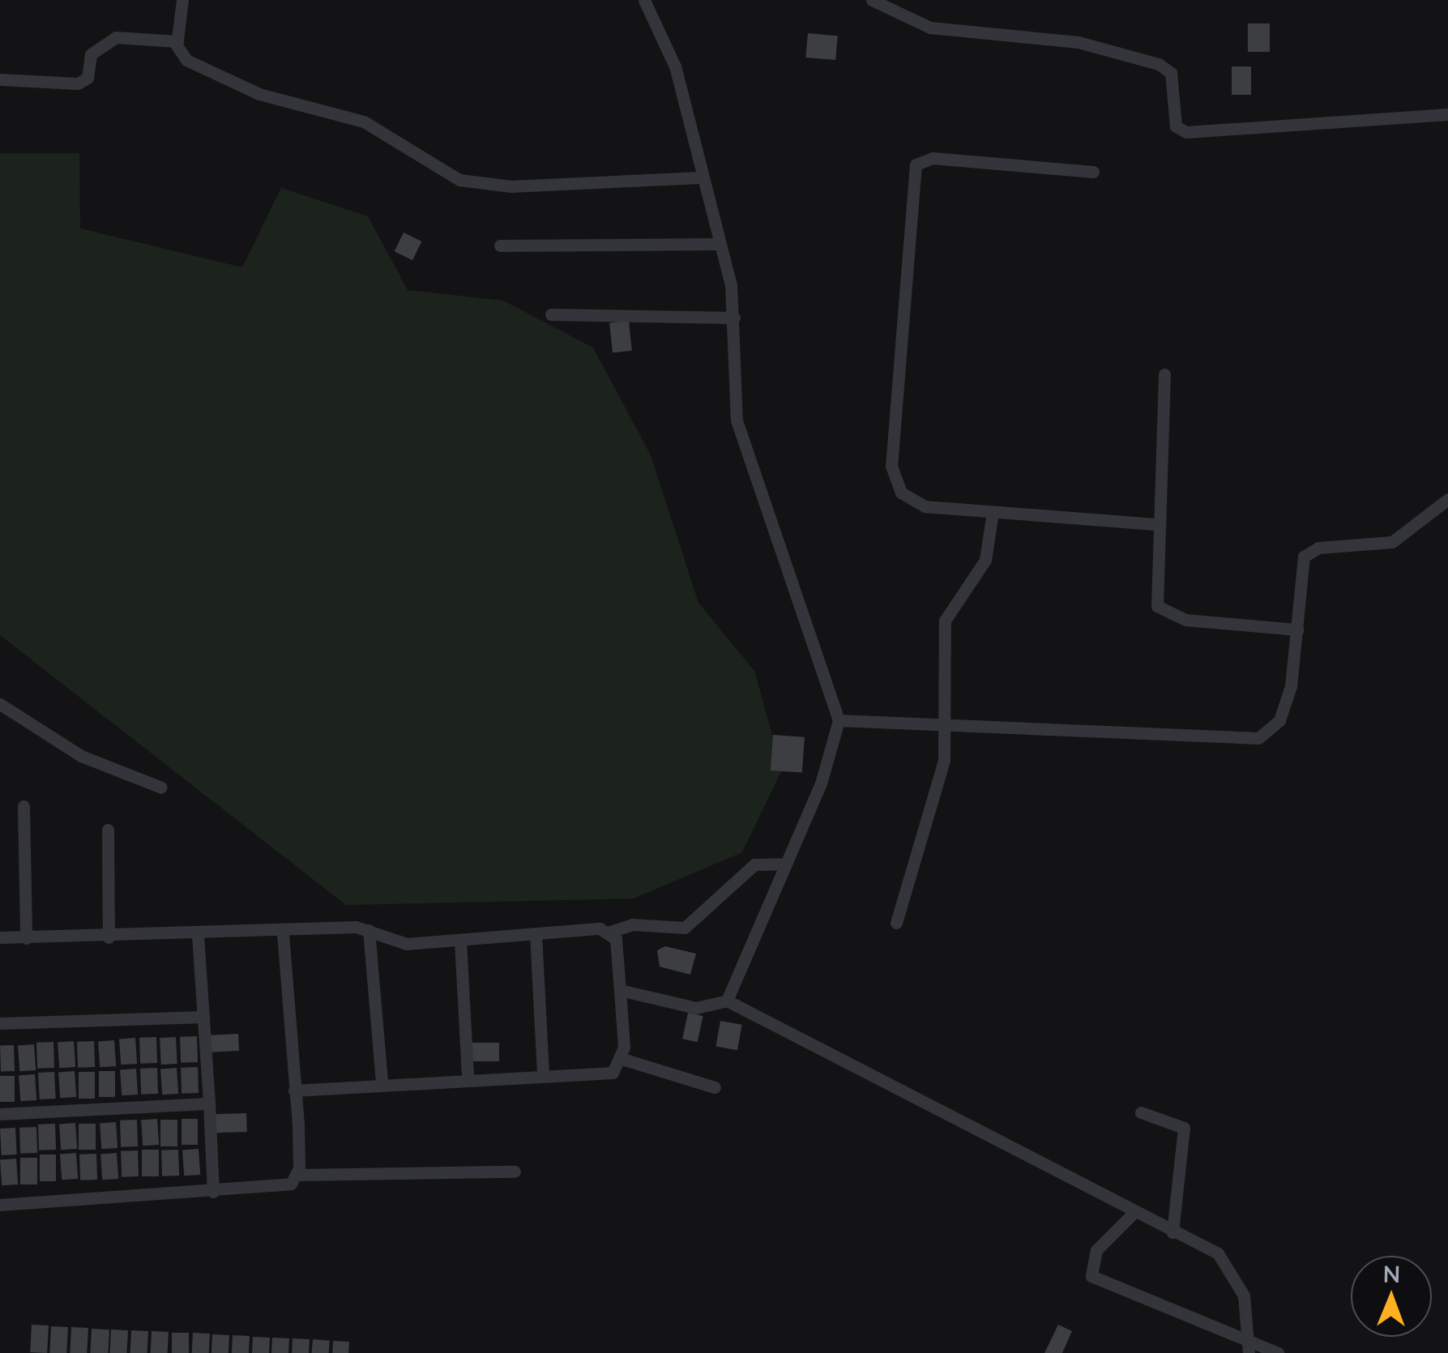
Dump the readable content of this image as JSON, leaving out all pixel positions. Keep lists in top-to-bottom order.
{
  "north": "top"
}
